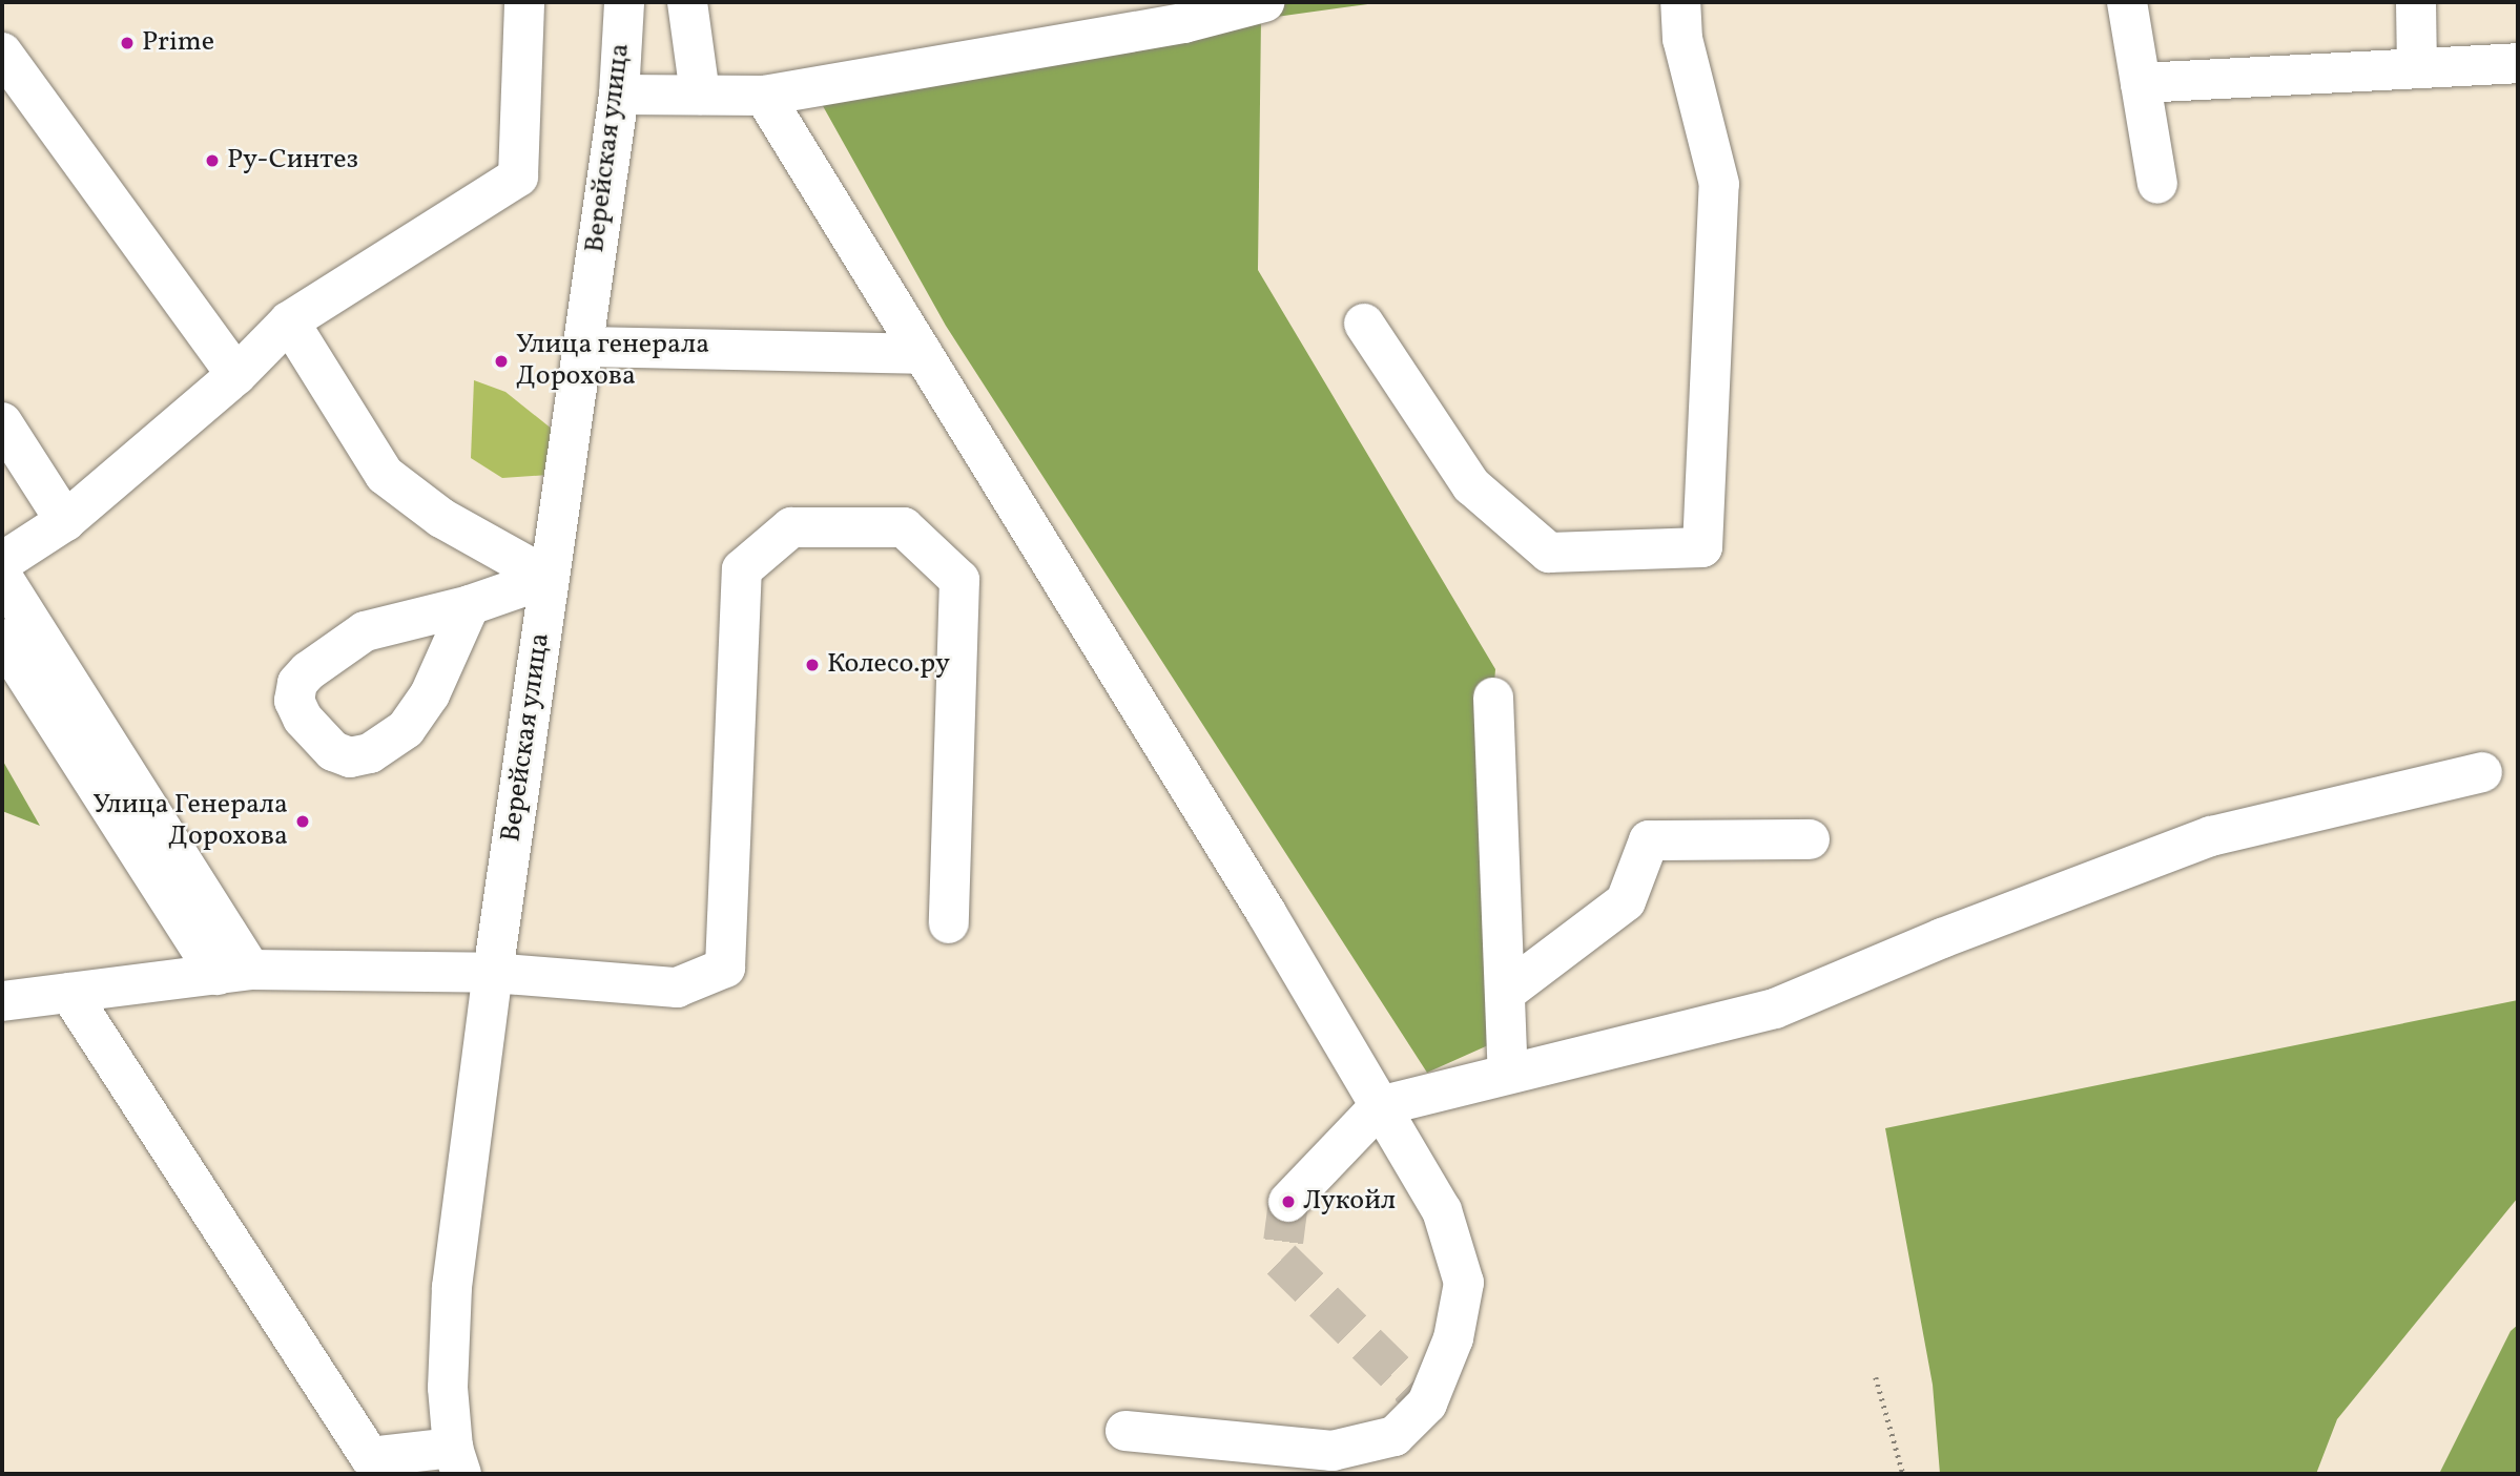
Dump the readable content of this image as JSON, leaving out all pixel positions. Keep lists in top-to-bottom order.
{
  "streets": {
    "street": ["Верейская улица"]
  },
  "places": [
    "Prime",
    "Ру-Синтез",
    "Улица генерала Дорохова",
    "Колесо.ру",
    "Улица Генерала Дорохова",
    "Лукойл"
  ]
}
